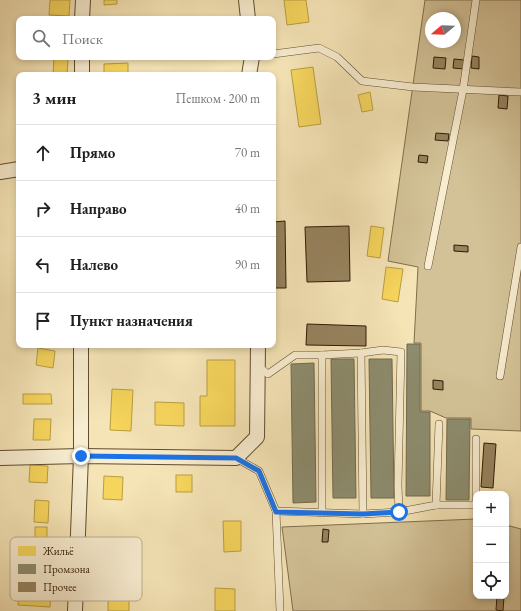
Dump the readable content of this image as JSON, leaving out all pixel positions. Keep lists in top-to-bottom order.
{
  "legend": ["Жильё", "Промзона", "Прочее"],
  "north": "left",
  "page": {
    "search": "Поиск",
    "heading": ["3 мин", "Пешком · 200 m"],
    "list": [
      ["Прямо", "70 m"],
      ["Направо", "40 m"],
      ["Налево", "90 m"],
      "Пункт назначения"
    ],
    "map_buttons": ["+", "−"]
  }
}
